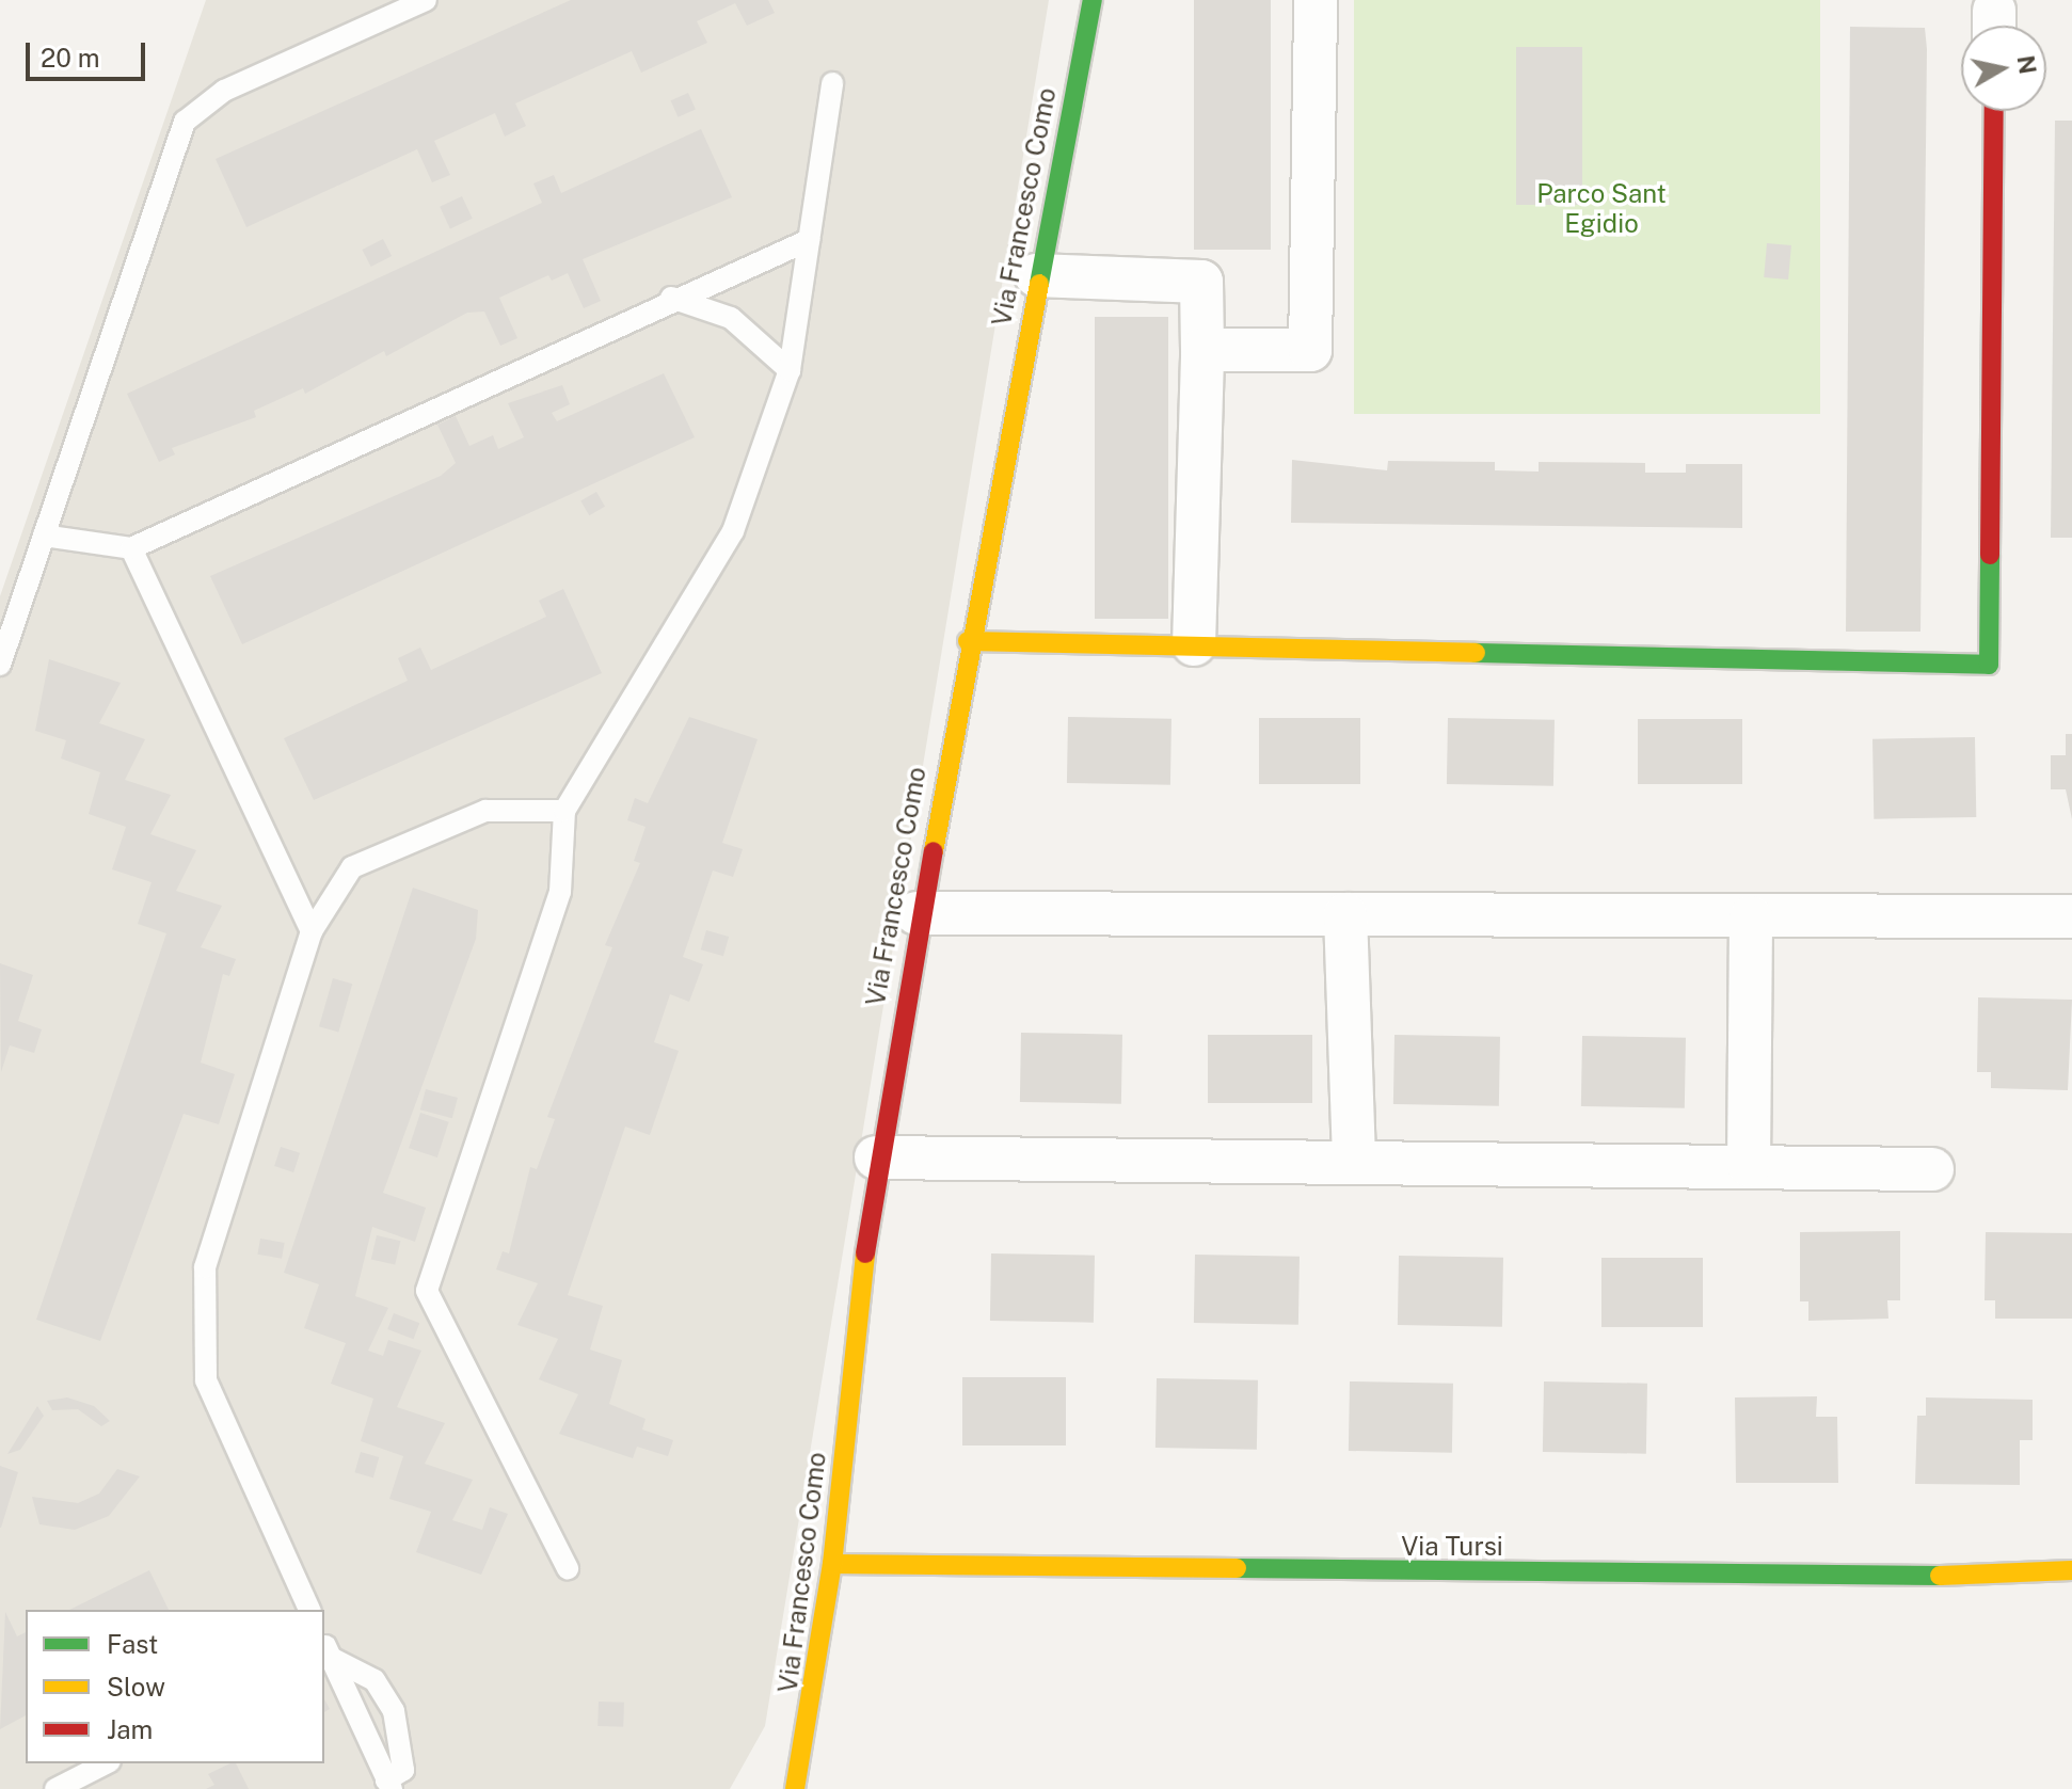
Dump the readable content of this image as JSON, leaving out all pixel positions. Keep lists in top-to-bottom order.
{
  "streets": {
    "street": ["Via Francesco Como", "Via Tursi"]
  },
  "crossings": [
    ["Via Francesco Como", "Via Tursi"]
  ],
  "parks": ["Parco Sant Egidio"],
  "legend": ["Fast", "Slow", "Jam"],
  "scale_bar": "20 m",
  "north": "right"
}
